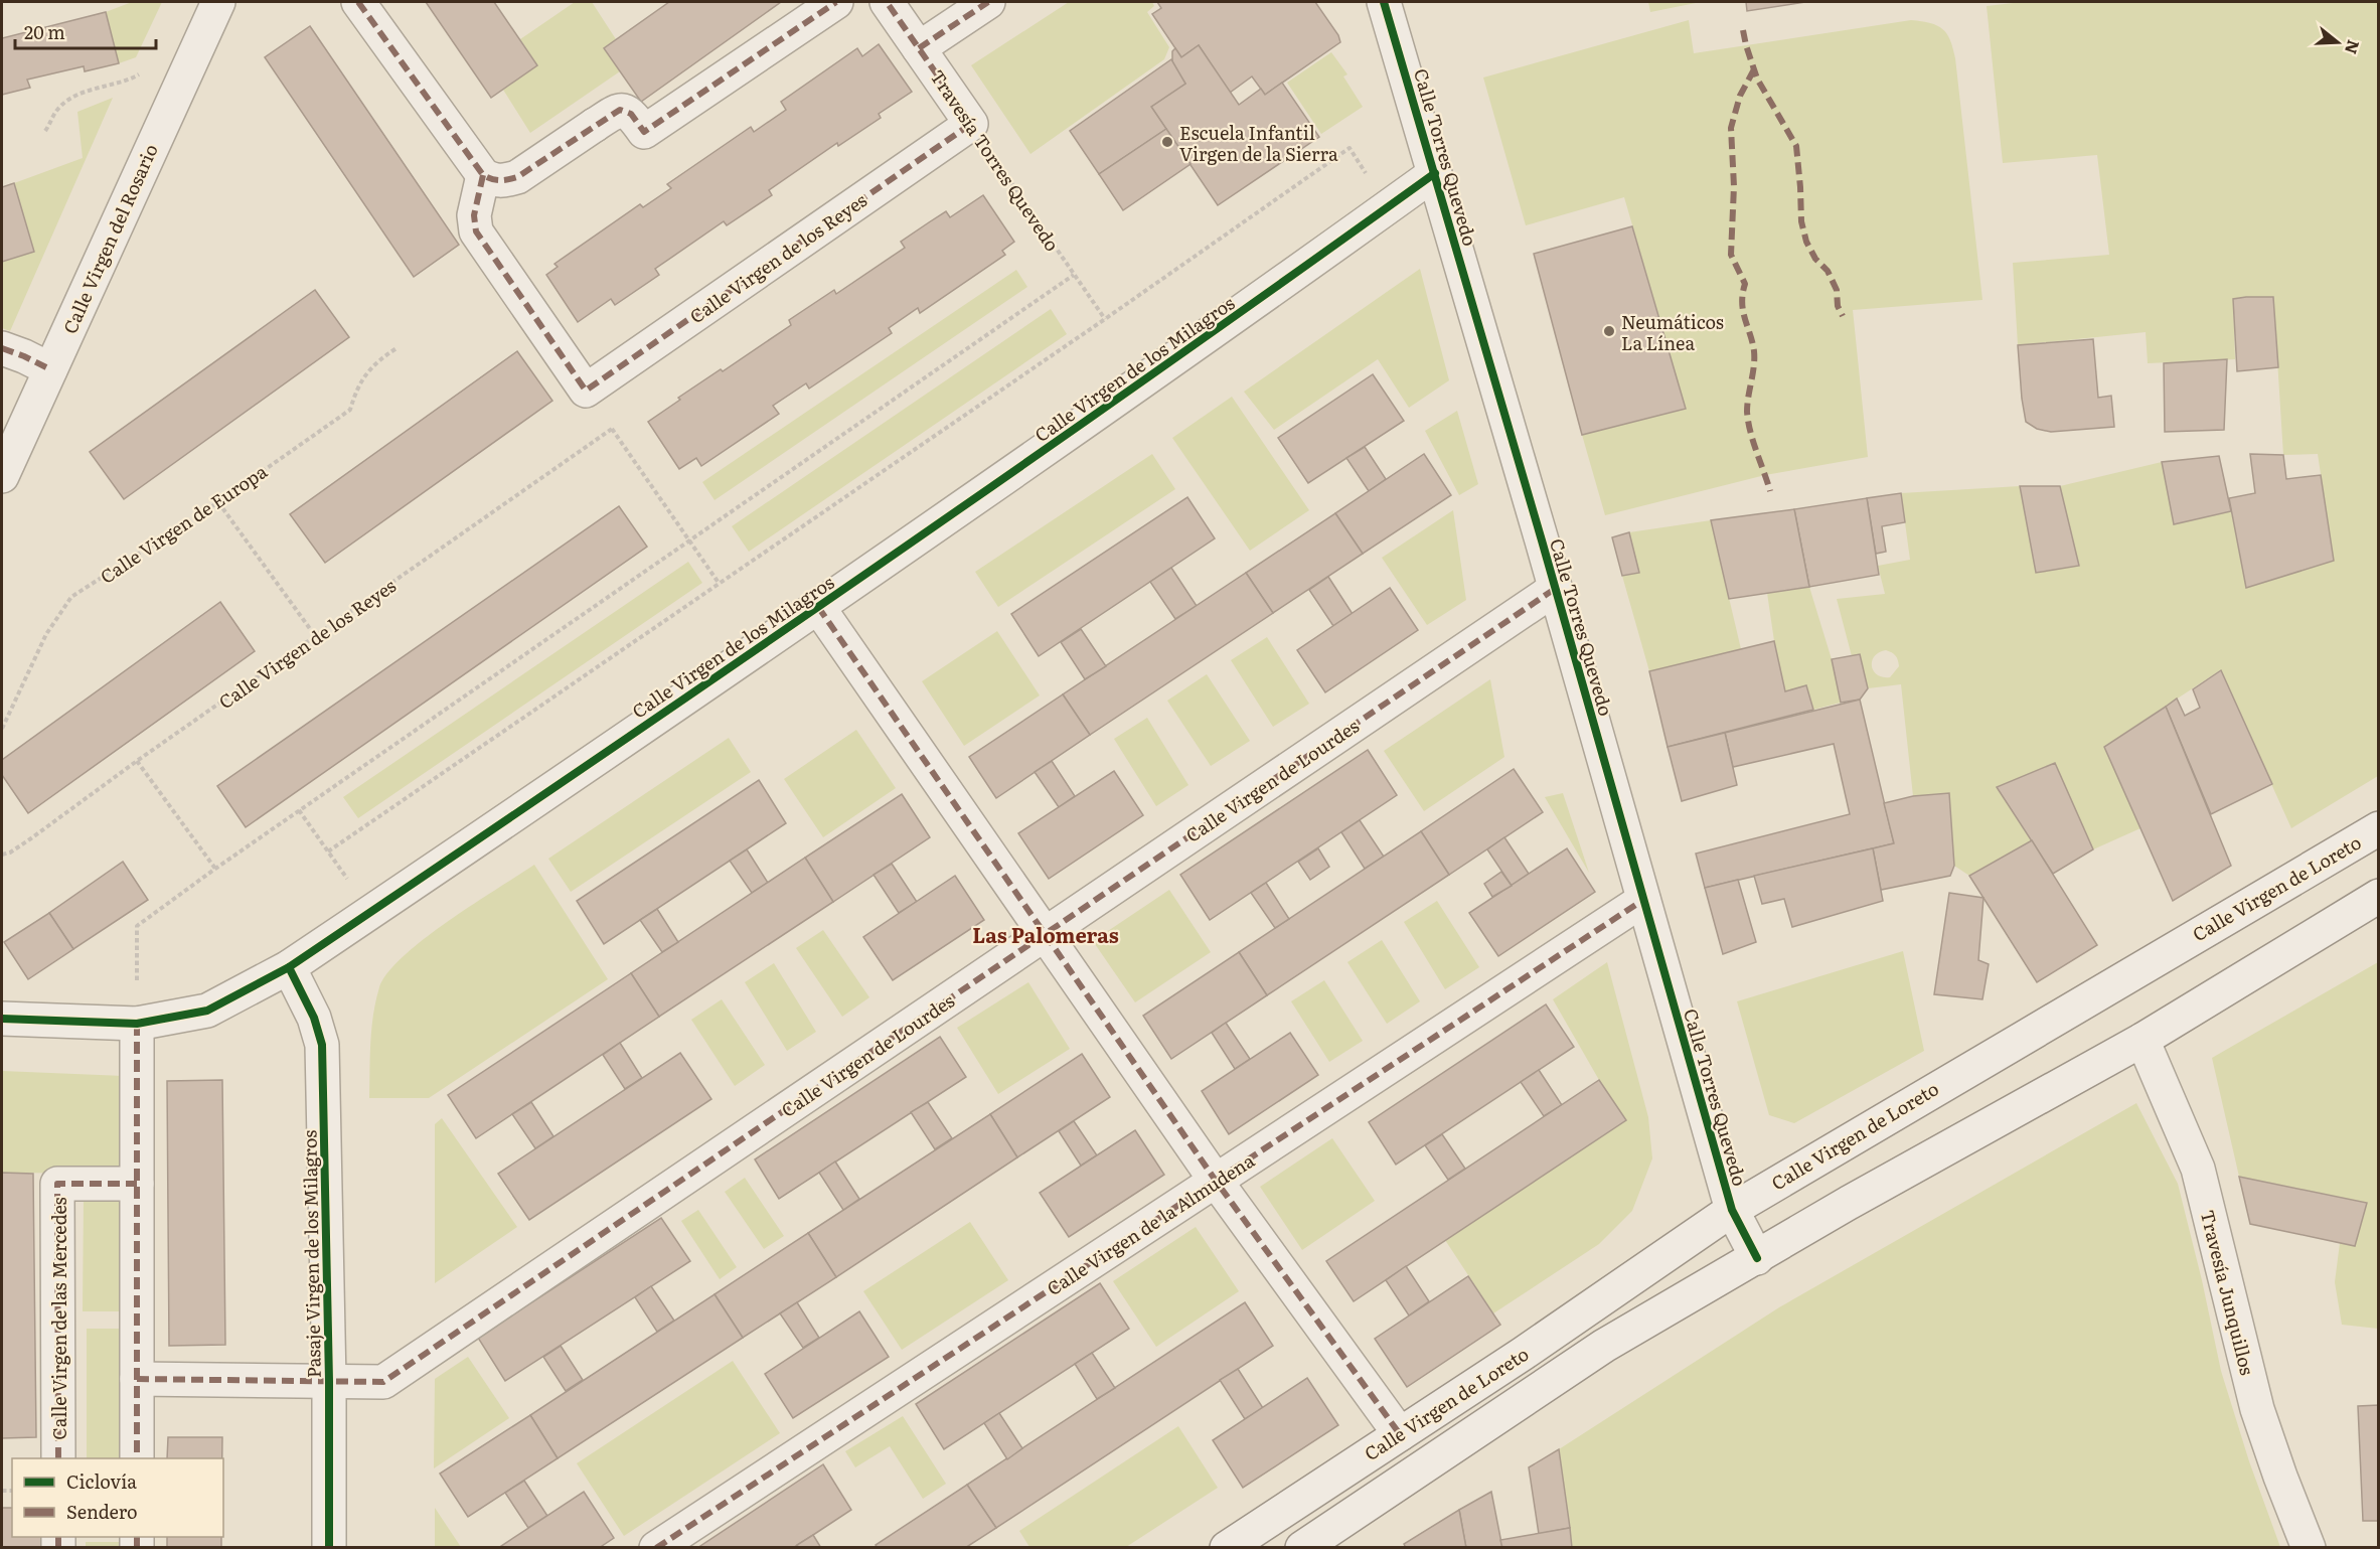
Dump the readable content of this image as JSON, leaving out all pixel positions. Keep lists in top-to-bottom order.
{
  "streets": {
    "street": [
      "Calle Torres Quevedo",
      "Travesía Torres Quevedo",
      "Calle Virgen del Rosario",
      "Calle Virgen de los Reyes",
      "Calle Virgen de los Milagros",
      "Calle Virgen de Lourdes",
      "Calle Virgen de Loreto",
      "Calle Virgen de la Almudena",
      "Pasaje Virgen de los Milagros",
      "Travesía Junquillos",
      "Calle Virgen de las Mercedes"
    ],
    "path": ["Calle Virgen de Europa"]
  },
  "crossings": [
    ["Calle Torres Quevedo", "Calle Virgen de los Milagros"],
    ["Calle Torres Quevedo", "Calle Virgen de Lourdes"],
    ["Calle Torres Quevedo", "Calle Virgen de Loreto"],
    ["Calle Torres Quevedo", "Calle Virgen de la Almudena"],
    ["Travesía Torres Quevedo", "Calle Virgen de los Reyes"],
    ["Calle Virgen de los Milagros", "Pasaje Virgen de los Milagros"],
    ["Calle Virgen de Lourdes", "Pasaje Virgen de los Milagros"],
    ["Calle Virgen de Loreto", "Travesía Junquillos"]
  ],
  "districts": ["Las Palomeras"],
  "places": ["Escuela Infantil Virgen de la Sierra", "Neumáticos La Línea"],
  "legend": ["Ciclovía", "Sendero"],
  "scale_bar": "20 m",
  "north": "right"
}
